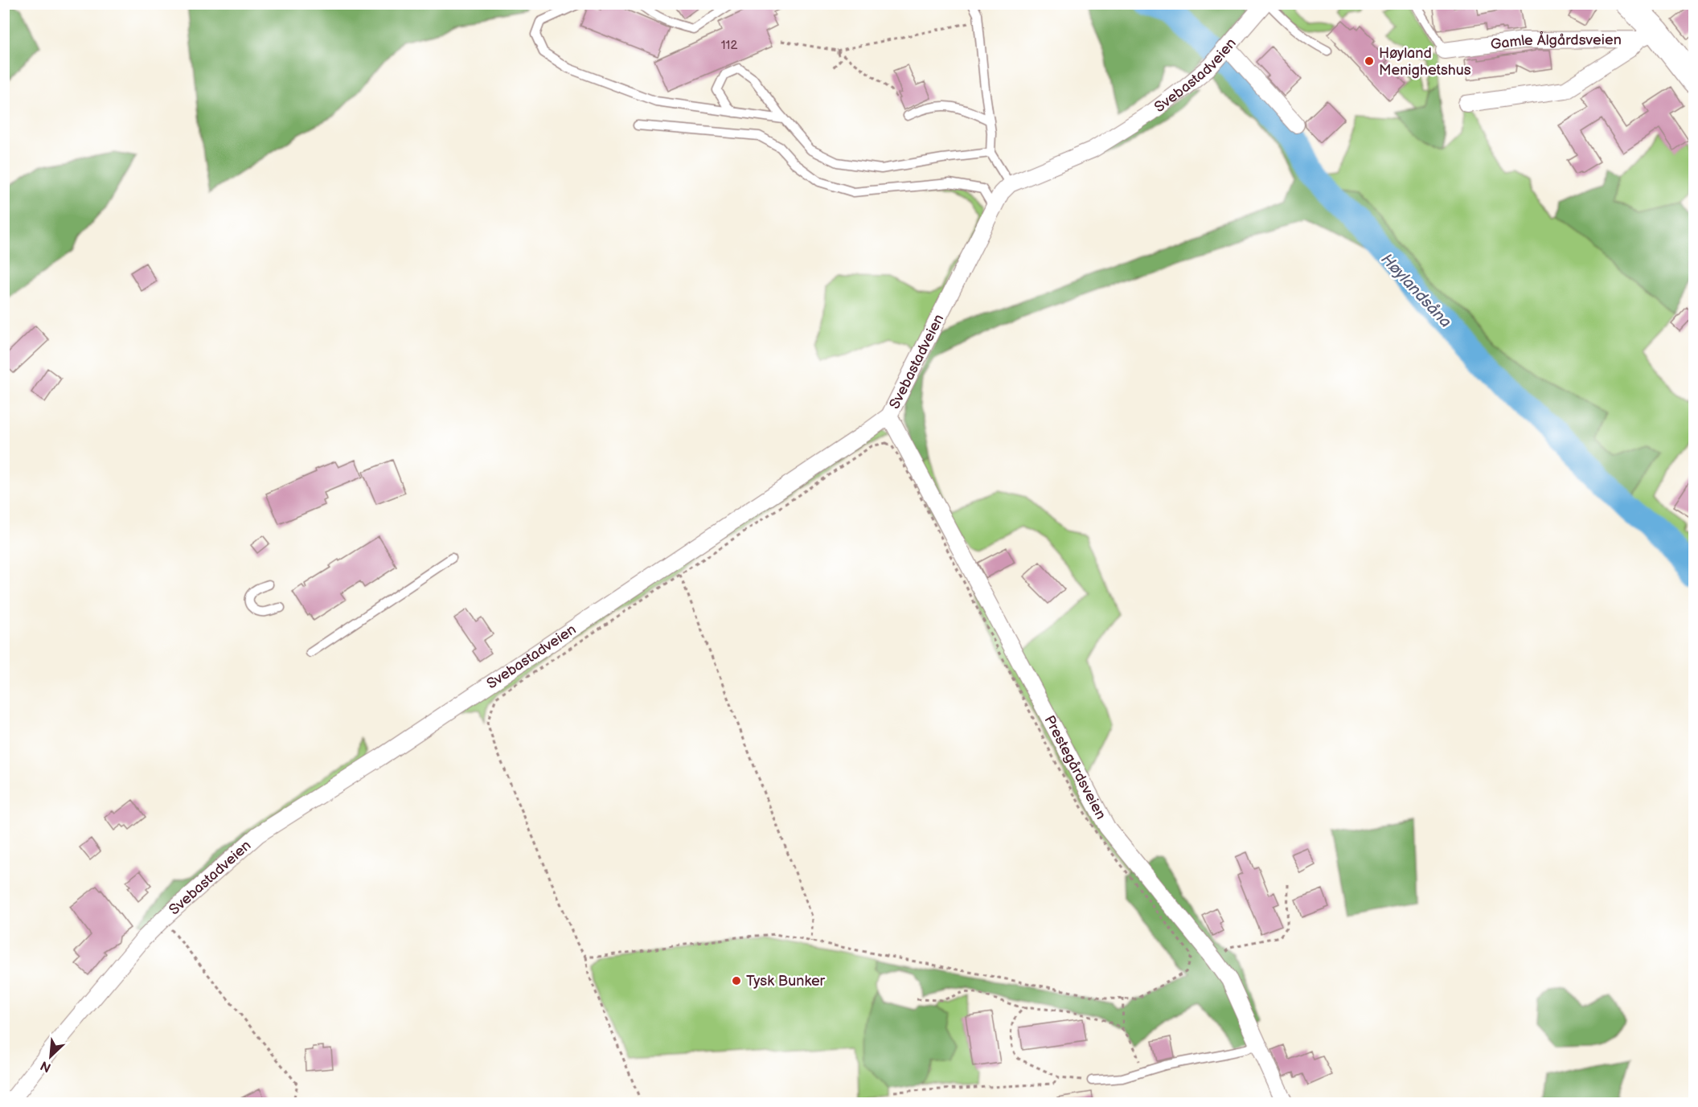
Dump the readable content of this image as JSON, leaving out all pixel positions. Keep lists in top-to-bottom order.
{
  "streets": {
    "street": ["Gamle Ålgårdsveien", "Svebastadveien", "Prestegårdsveien"]
  },
  "crossings": [
    ["Svebastadveien", "Prestegårdsveien"]
  ],
  "water": ["Høylandsåna"],
  "places": ["Høyland Menighetshus", "Tysk Bunker"],
  "house_numbers": ["112"],
  "north": "bottom left"
}
